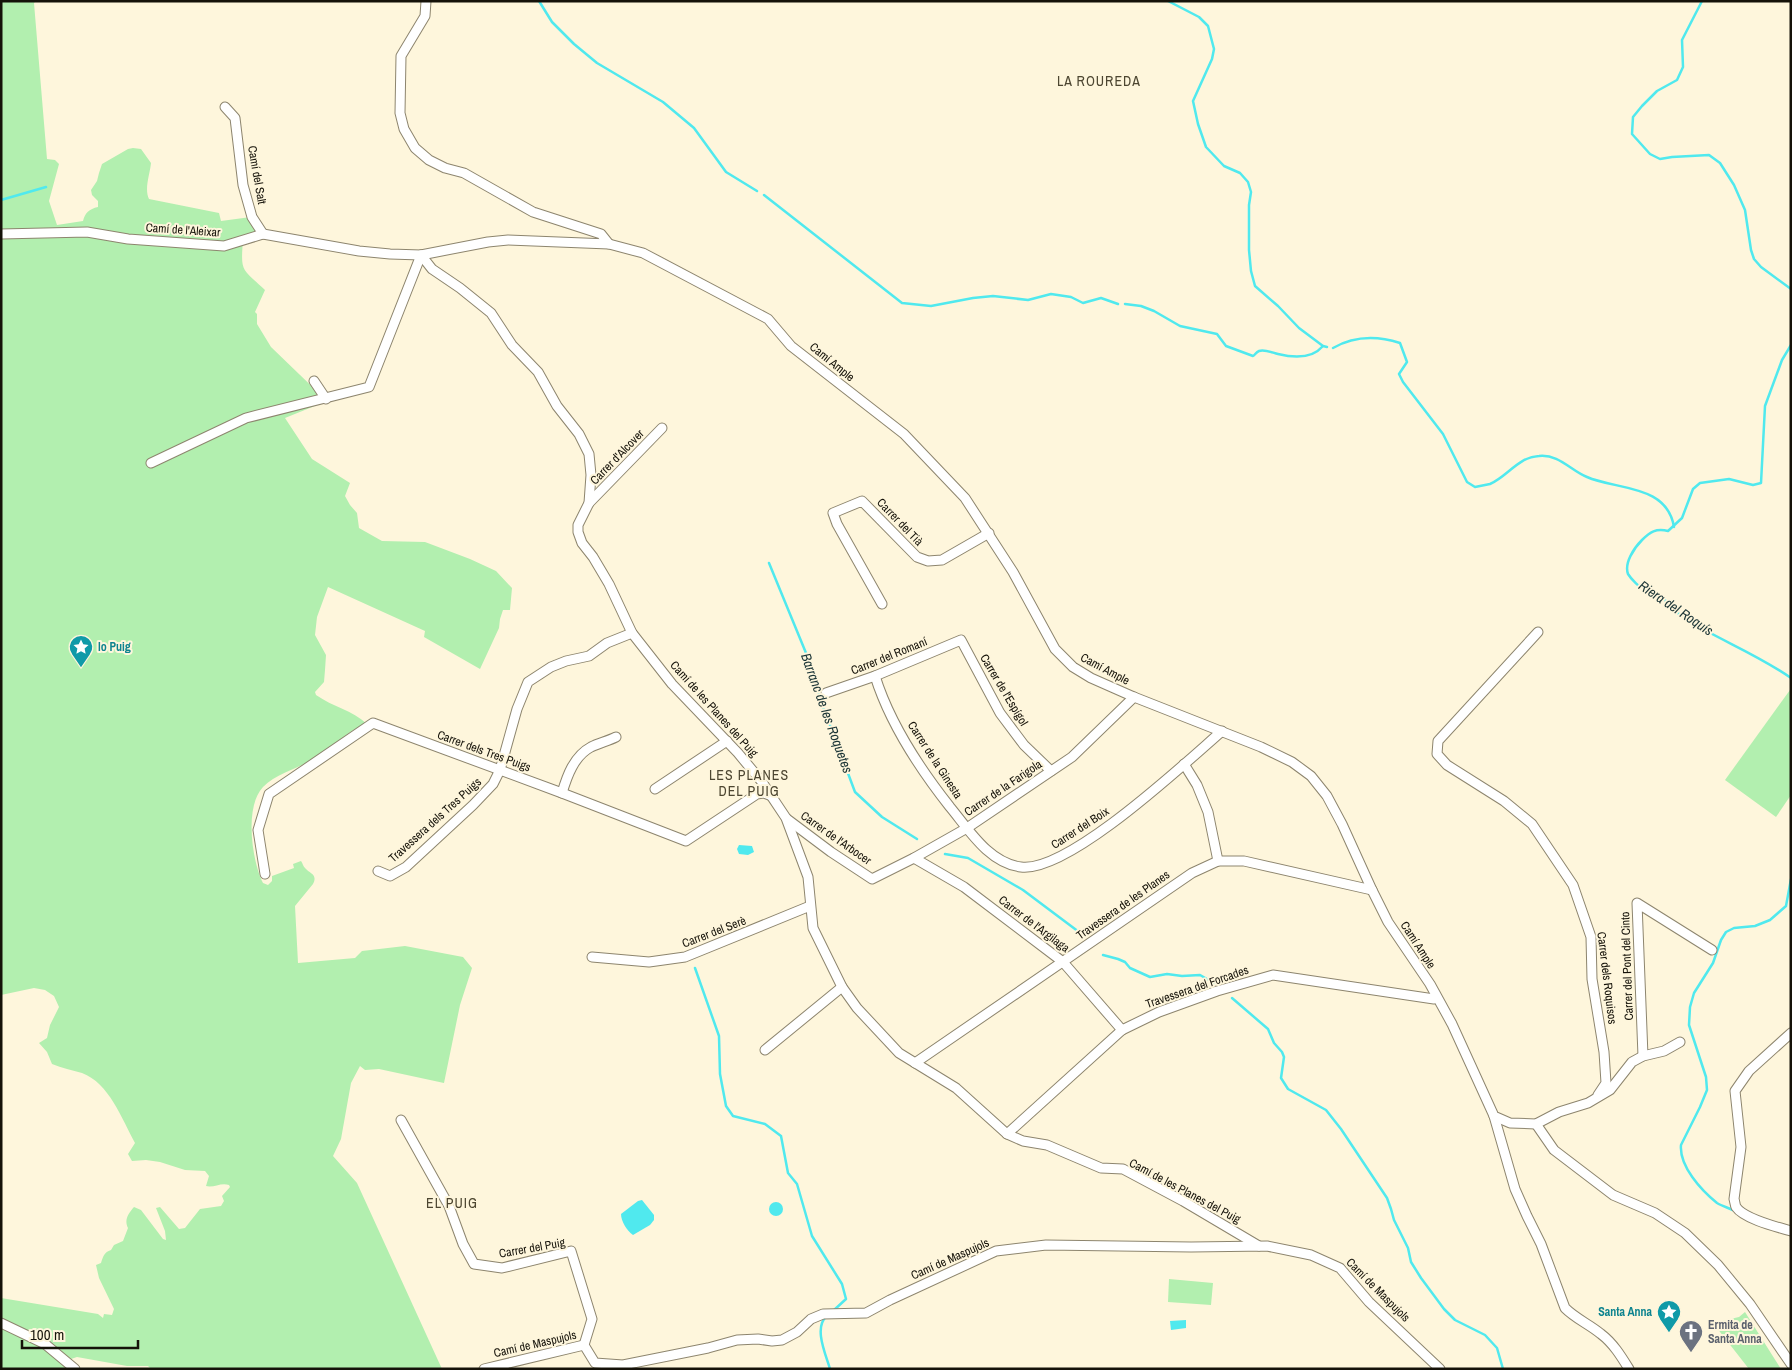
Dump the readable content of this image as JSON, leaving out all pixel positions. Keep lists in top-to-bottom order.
{
  "streets": {
    "street": [
      "Camí del Salt",
      "Camí de l'Aleixar",
      "Camí Ample",
      "Carrer d'Alcover",
      "Carrer del Tià",
      "Carrer del Romaní",
      "Carrer de l'Espígol",
      "Camí de les Planes del Puig",
      "Carrer dels Tres Puigs",
      "Carrer de la Ginesta",
      "Carrer de la Farigola",
      "Travessera dels Tres Puigs",
      "Carrer del Boix",
      "Carrer de l'Arbocer",
      "Travessera de les Planes",
      "Carrer de l'Argilaga",
      "Carrer del Serè",
      "Carrer del Pont del Cinto",
      "Carrer dels Roquisos",
      "Travessera del Forcades",
      "Carrer del Puig",
      "Camí de Maspujols"
    ]
  },
  "crossings": [
    ["Camí del Salt", "Camí de l'Aleixar"],
    ["Camí de l'Aleixar", "Camí Ample"],
    ["Camí de l'Aleixar", "Camí de les Planes del Puig"],
    ["Camí Ample", "Carrer del Tià"],
    ["Camí Ample", "Camí de les Planes del Puig"],
    ["Camí Ample", "Carrer de la Farigola"],
    ["Camí Ample", "Carrer del Boix"],
    ["Camí Ample", "Travessera de les Planes"],
    ["Carrer d'Alcover", "Camí de les Planes del Puig"],
    ["Carrer del Romaní", "Carrer de l'Espígol"],
    ["Carrer del Romaní", "Carrer de la Ginesta"],
    ["Carrer de l'Espígol", "Carrer de la Farigola"],
    ["Camí de les Planes del Puig", "Carrer dels Tres Puigs"],
    ["Camí de les Planes del Puig", "Carrer de l'Arbocer"],
    ["Camí de les Planes del Puig", "Travessera de les Planes"],
    ["Camí de les Planes del Puig", "Carrer del Serè"],
    ["Camí de les Planes del Puig", "Travessera del Forcades"],
    ["Camí de les Planes del Puig", "Camí de Maspujols"],
    ["Carrer dels Tres Puigs", "Travessera dels Tres Puigs"],
    ["Carrer de la Ginesta", "Carrer de la Farigola"],
    ["Carrer de la Ginesta", "Carrer del Boix"],
    ["Carrer de la Farigola", "Carrer del Boix"],
    ["Carrer de la Farigola", "Carrer de l'Arbocer"],
    ["Carrer de la Farigola", "Carrer de l'Argilaga"],
    ["Travessera de les Planes", "Carrer de l'Argilaga"],
    ["Carrer de l'Argilaga", "Travessera del Forcades"],
    ["Carrer del Puig", "Camí de Maspujols"]
  ],
  "districts": ["LA ROUREDA", "LES PLANES DEL PUIG", "EL PUIG"],
  "water": ["Riera del Roquís", "Barranc de les Roquetes"],
  "places": {
    "place": ["lo Puig", "Santa Anna"],
    "church": ["Ermita de Santa Anna"]
  },
  "scale_bar": "100 m"
}
